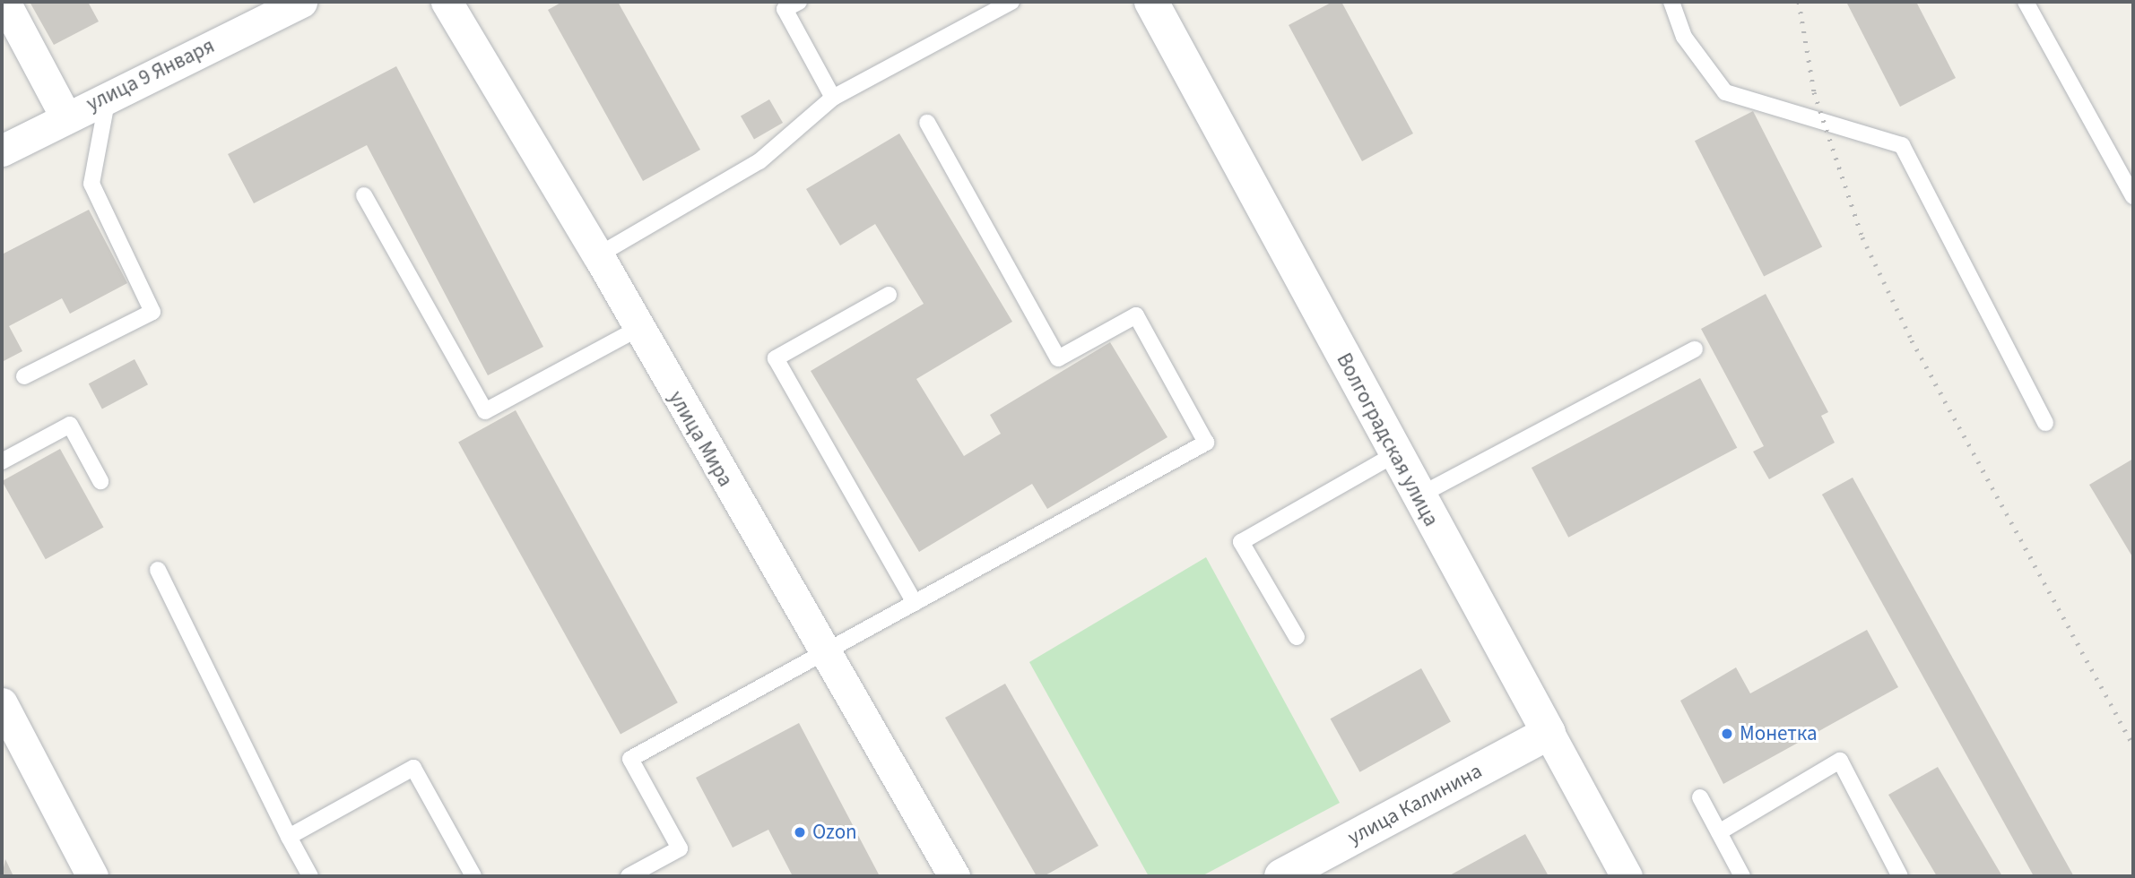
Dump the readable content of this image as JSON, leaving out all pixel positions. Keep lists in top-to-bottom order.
{
  "streets": {
    "street": [
      "улица 9 Января",
      "улица Мира",
      "Волгоградская улица",
      "улица Калинина"
    ]
  },
  "crossings": [
    ["Волгоградская улица", "улица Калинина"]
  ],
  "places": ["Монетка", "Ozon"]
}
